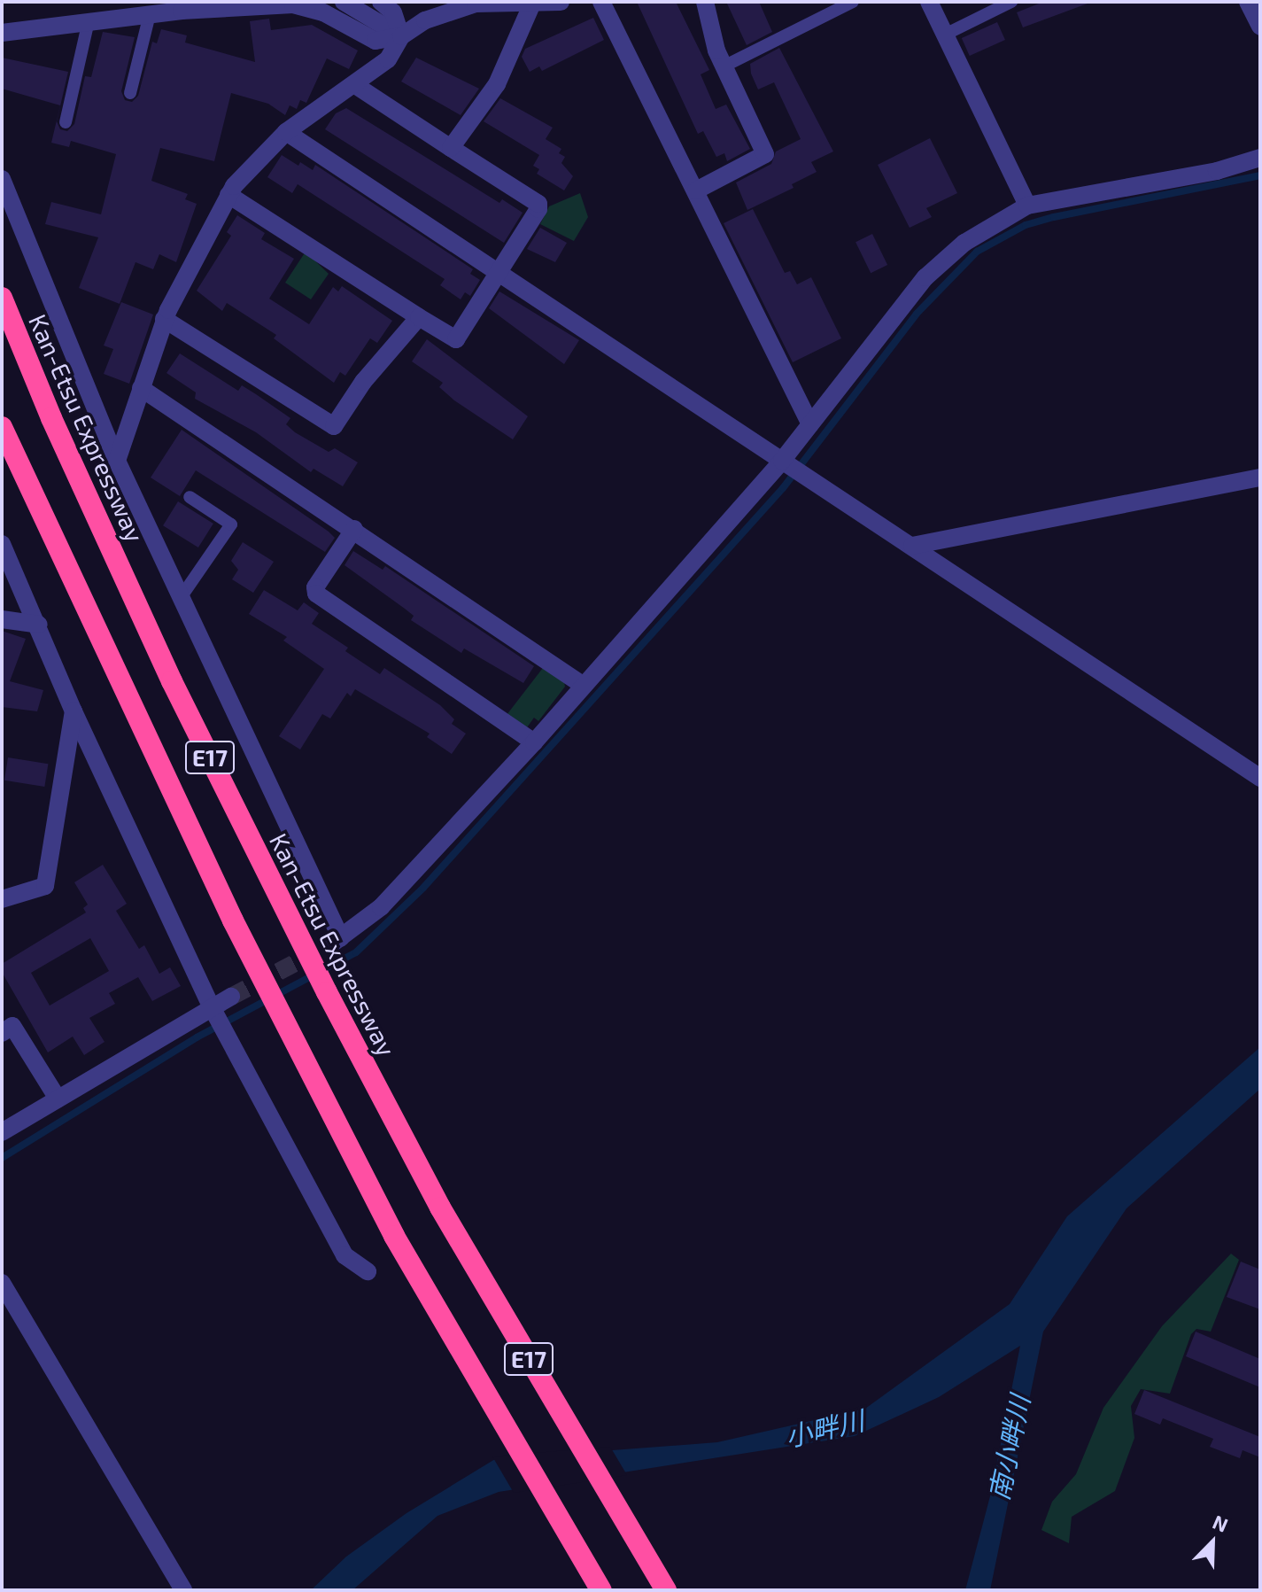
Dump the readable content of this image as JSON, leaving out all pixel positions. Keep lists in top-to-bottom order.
{
  "streets": {
    "highway": ["Kan-Etsu Expressway", "E17"]
  },
  "water": ["小畔川", "南小畔川"],
  "north": "top right"
}
